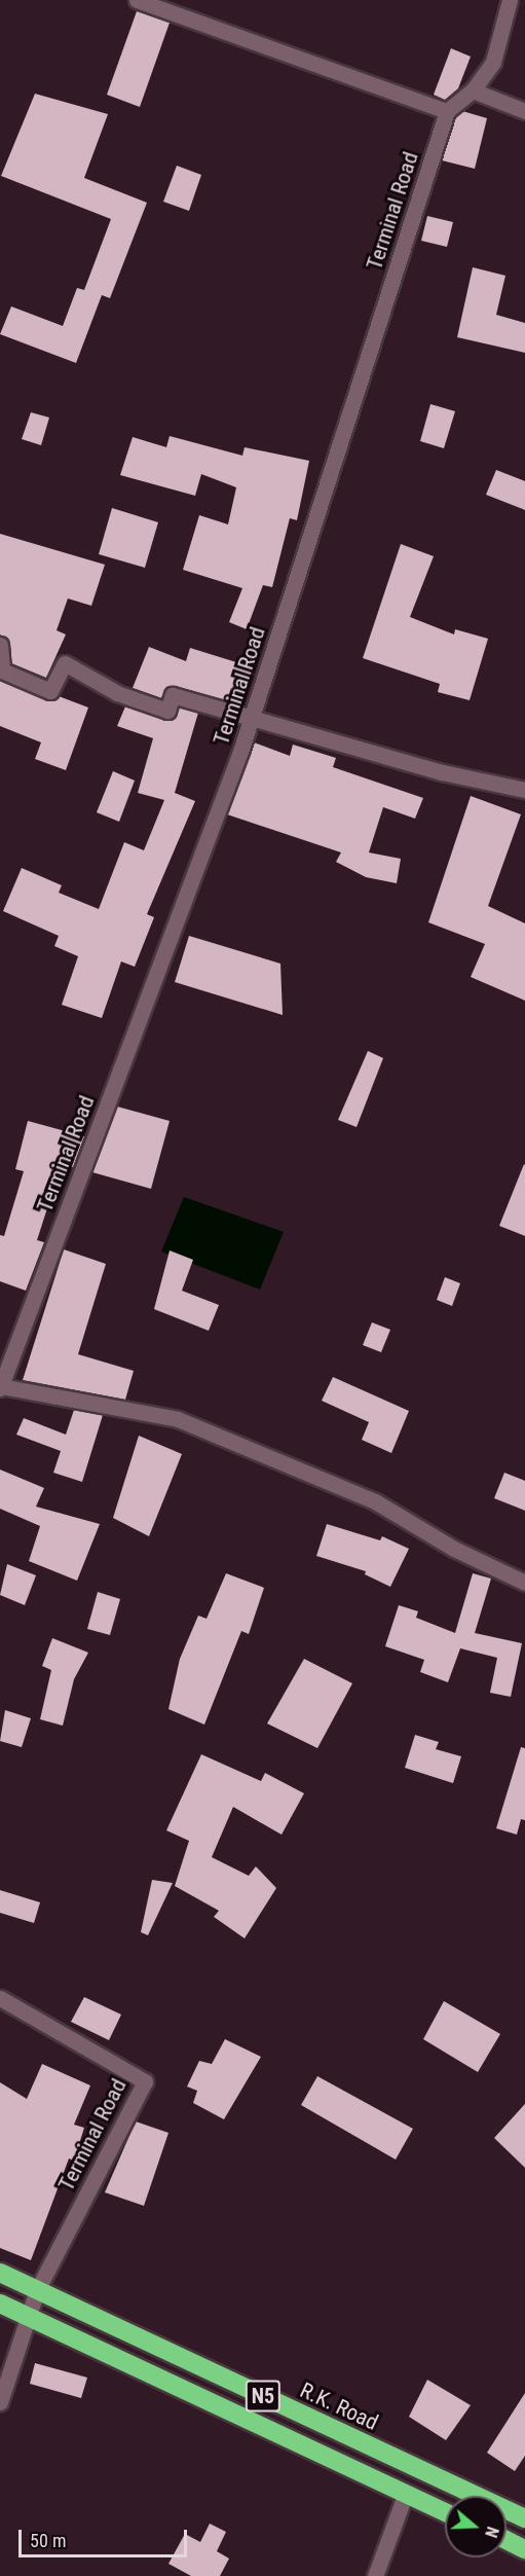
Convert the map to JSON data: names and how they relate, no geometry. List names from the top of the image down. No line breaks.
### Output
{"streets":{"highway":["N5","R.K. Road"],"street":["Terminal Road"]},"crossings":[["Terminal Road","R.K. Road"]],"scale_bar":"50 m","north":"right"}
